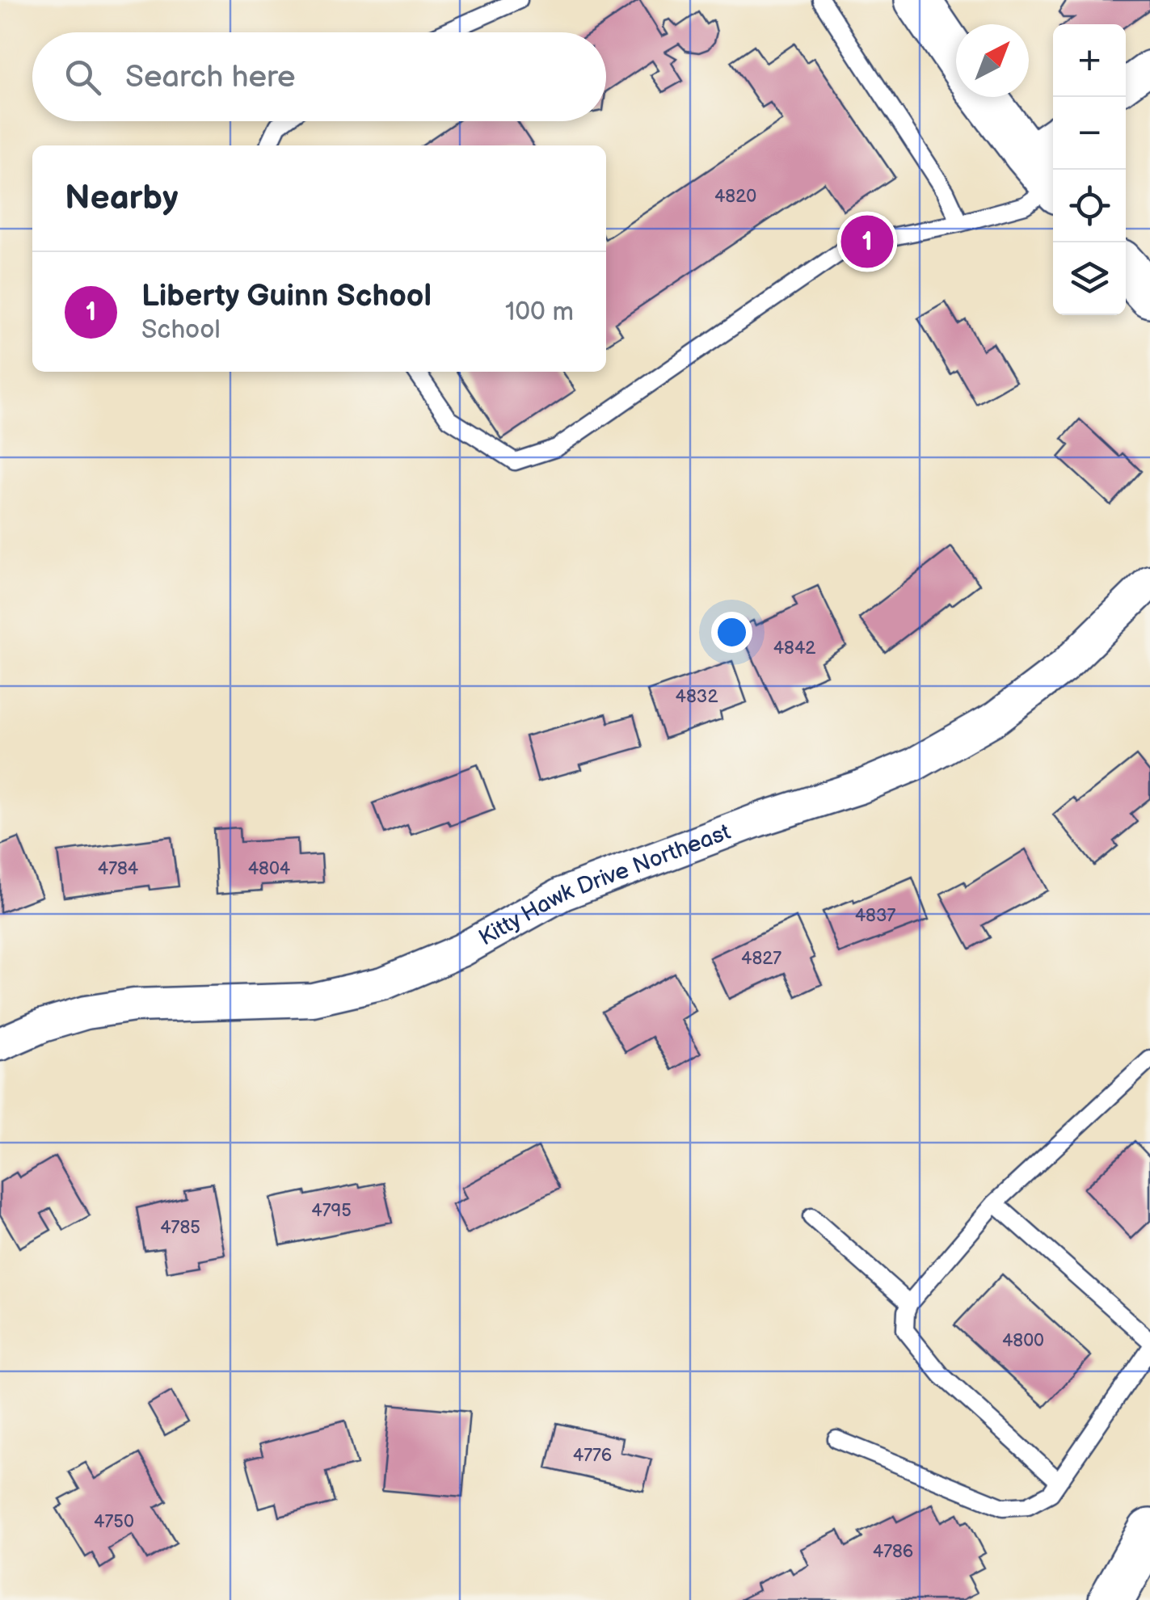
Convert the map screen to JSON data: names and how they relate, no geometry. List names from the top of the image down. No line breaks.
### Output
{"streets":{"street":["Kitty Hawk Drive Northeast"]},"house_numbers":["4820","4842","4832","4784","4804","4837","4827","4795","4785","4800","4776","4750","4786"],"north":"top right","page":{"map_buttons":["+","−"],"search":"Search here","heading":"Nearby","pins":"1","list":[{"mark":"1","name":"Liberty Guinn School","note":"School","value":"100 m"}]}}
